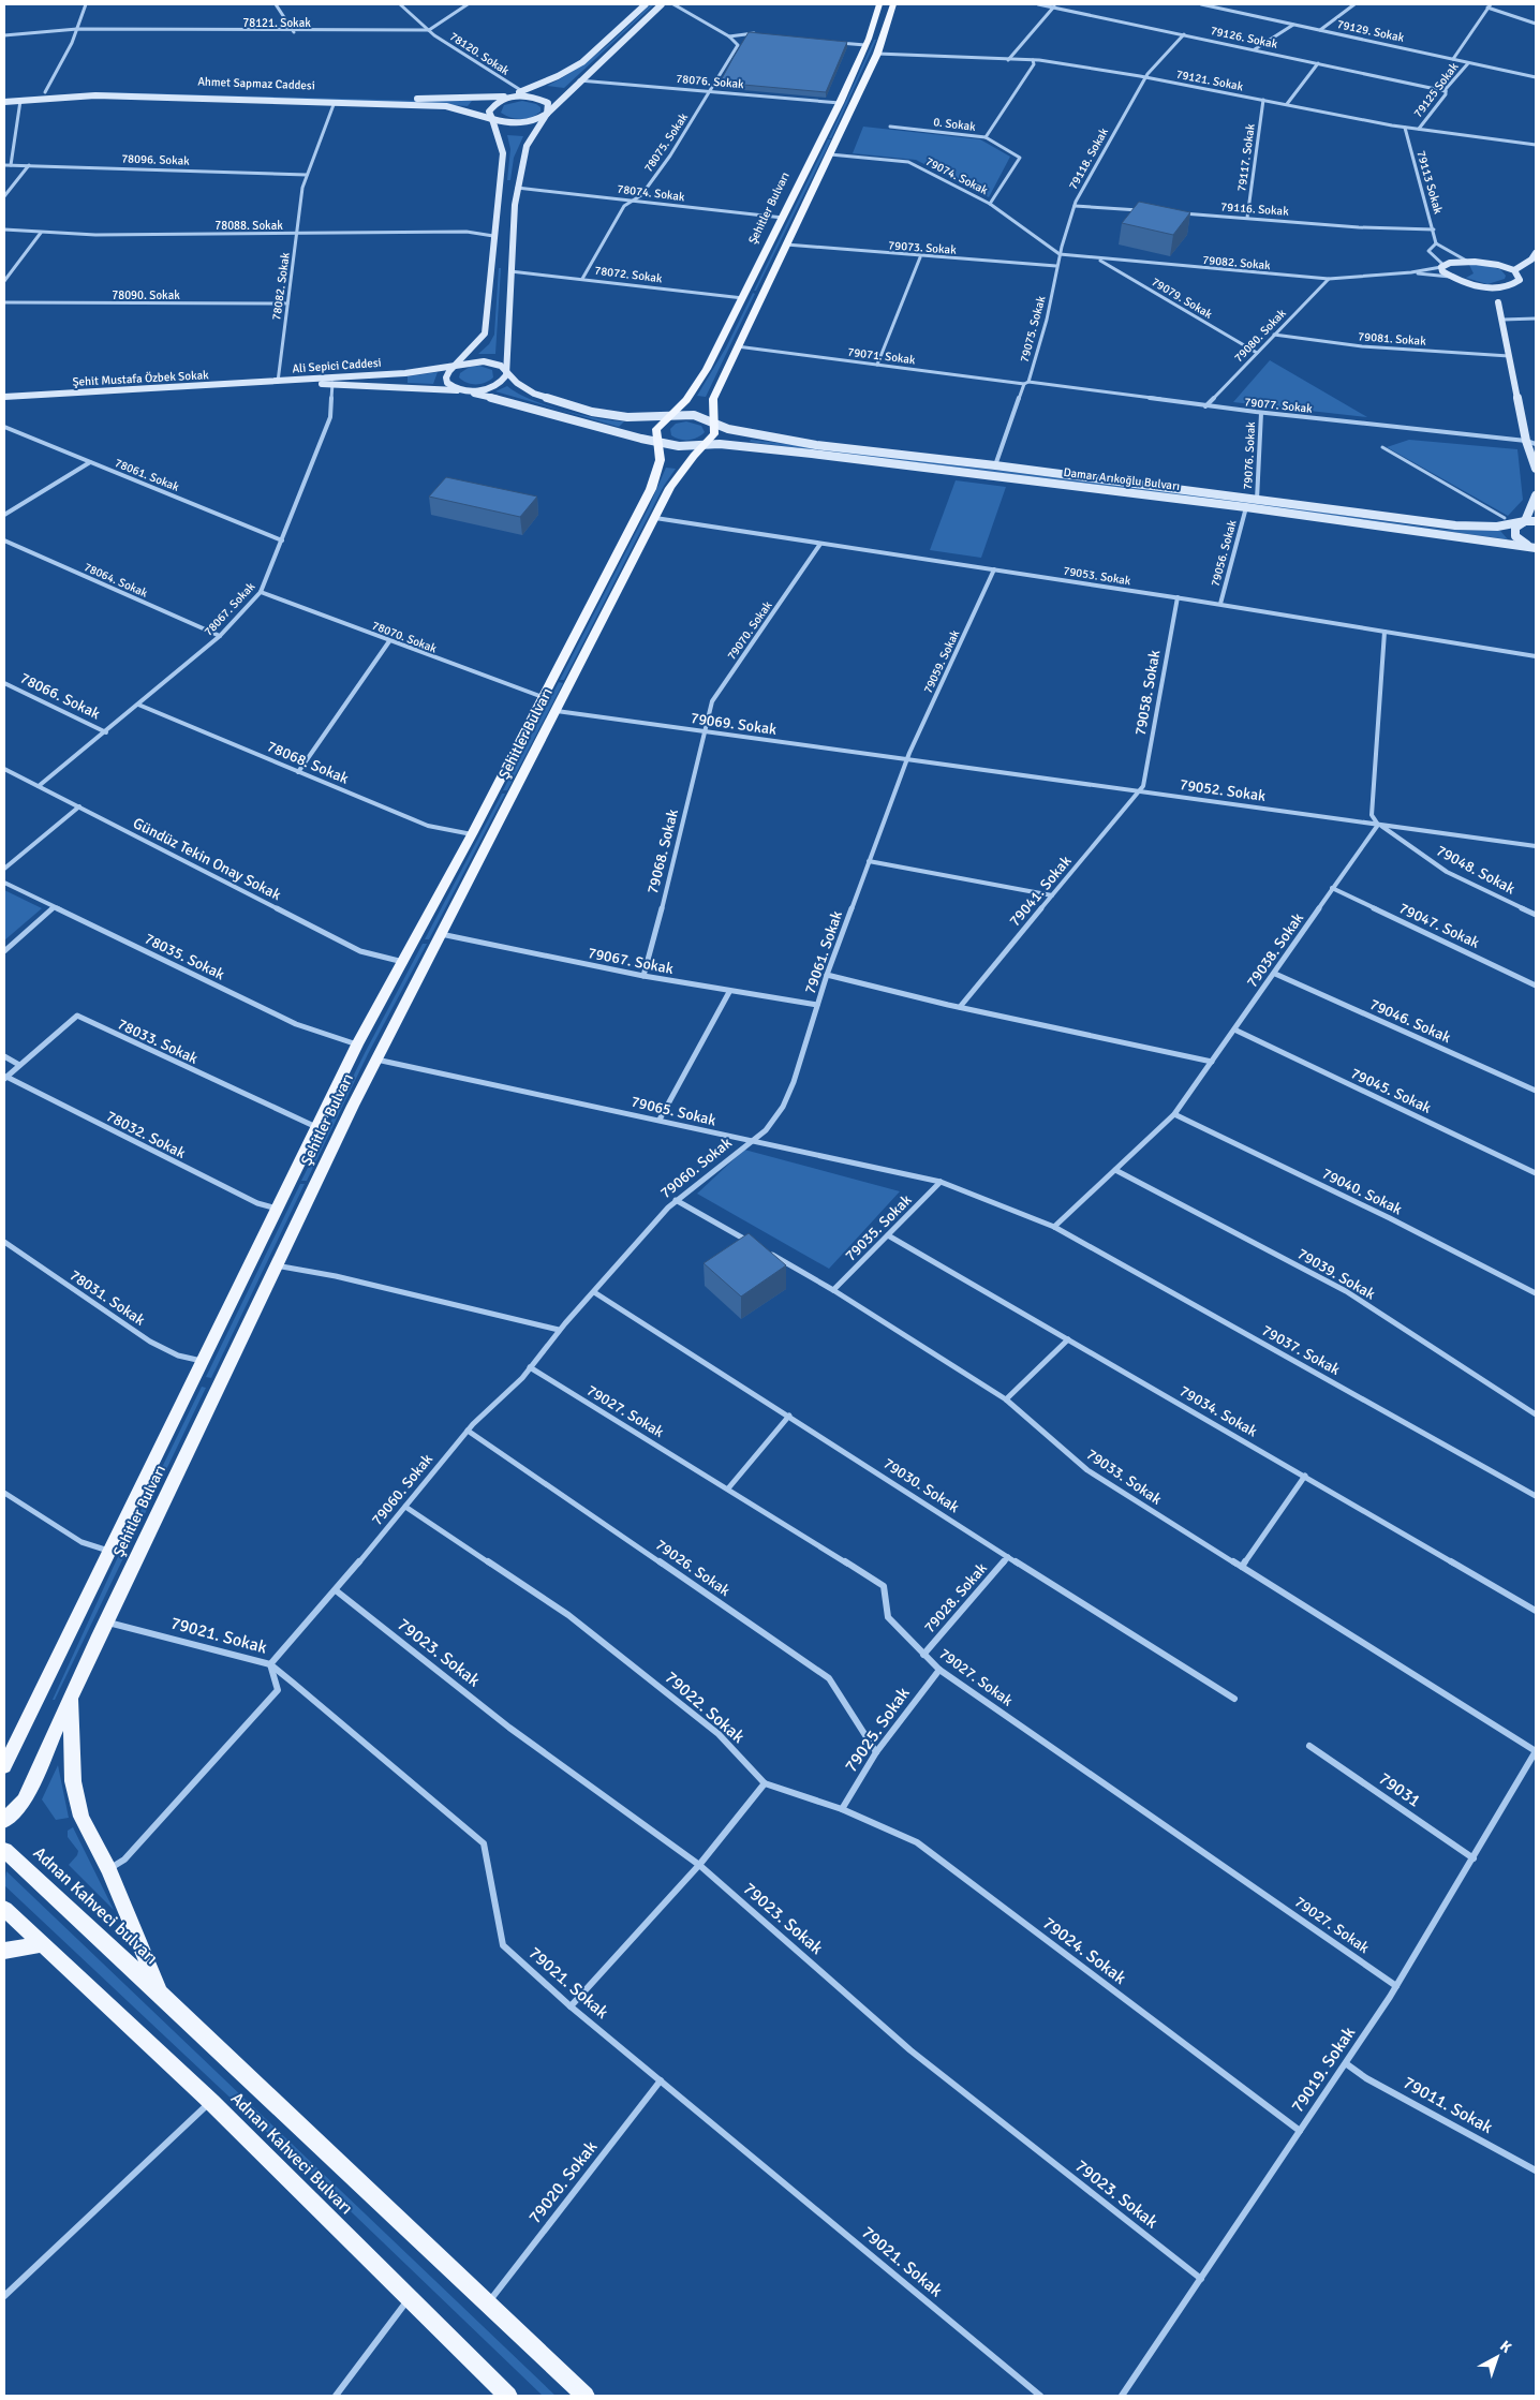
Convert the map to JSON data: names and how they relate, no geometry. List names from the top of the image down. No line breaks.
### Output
{"streets":{"main road":["Ahmet Sapmaz Caddesi","Şehitler Bulvarı","Ali Sepici Caddesi","Şehit Mustafa Özbek Sokak","Damar Arıkoğlu Bulvarı","Adnan Kahveci bulvarı","Adnan Kahveci Bulvarı"],"street":["78121. Sokak","79129. Sokak","79126. Sokak","78120. Sokak","79121. Sokak","78076. Sokak","79125 Sokak","0. Sokak","78075. Sokak","79117. Sokak","79118. Sokak","78096. Sokak","79074. Sokak","79113 Sokak","78074. Sokak","79116. Sokak","78088. Sokak","79073. Sokak","79082. Sokak","78072. Sokak","78082. Sokak","78090. Sokak","79079. Sokak","79075. Sokak","79080. Sokak","79081. Sokak","79071. Sokak","79077. Sokak","79076. Sokak","78061. Sokak","79056. Sokak","79053. Sokak","78064. Sokak","78067. Sokak","79070. Sokak","78070. Sokak","79059. Sokak","79058. Sokak","78066. Sokak","79069. Sokak","78068. Sokak","79052. Sokak","79068. Sokak","Gündüz Tekin Onay Sokak","79048. Sokak","79041. Sokak","79047. Sokak","79038. Sokak","79061. Sokak","78035. Sokak","79067. Sokak","79046. Sokak","78033. Sokak","79045. Sokak","79065. Sokak","78032. Sokak","79060. Sokak","79040. Sokak","79035. Sokak","79039. Sokak","78031. Sokak","79037. Sokak","79027. Sokak","79034. Sokak","79033. Sokak","79030. Sokak","79026. Sokak","79028. Sokak","79021. Sokak","79023. Sokak","79022. Sokak","79025. Sokak","79031","79024. Sokak","79019. Sokak","79011. Sokak","79020. Sokak"]},"crossings":[["78121. Sokak","78120. Sokak"],["79129. Sokak","79125 Sokak"],["79126. Sokak","79125 Sokak"],["79126. Sokak","79118. Sokak"],["79121. Sokak","79125 Sokak"],["79121. Sokak","79117. Sokak"],["79121. Sokak","79118. Sokak"],["79121. Sokak","79113 Sokak"],["78076. Sokak","78075. Sokak"],["78076. Sokak","Şehitler Bulvarı"],["Ahmet Sapmaz Caddesi","78082. Sokak"],["0. Sokak","79074. Sokak"],["78075. Sokak","78074. Sokak"],["78075. Sokak","78072. Sokak"],["79117. Sokak","79116. Sokak"],["79118. Sokak","79074. Sokak"],["79118. Sokak","79082. Sokak"],["79118. Sokak","79075. Sokak"],["78096. Sokak","78082. Sokak"],["79074. Sokak","79082. Sokak"],["79074. Sokak","79075. Sokak"],["79113 Sokak","79116. Sokak"],["78074. Sokak","Şehitler Bulvarı"],["Şehitler Bulvarı","78072. Sokak"],["Şehitler Bulvarı","Ali Sepici Caddesi"],["Şehitler Bulvarı","Damar Arıkoğlu Bulvarı"],["Şehitler Bulvarı","79053. Sokak"],["Şehitler Bulvarı","78070. Sokak"],["Şehitler Bulvarı","79069. Sokak"],["Şehitler Bulvarı","78068. Sokak"],["Şehitler Bulvarı","Gündüz Tekin Onay Sokak"],["Şehitler Bulvarı","78035. Sokak"],["Şehitler Bulvarı","79067. Sokak"],["Şehitler Bulvarı","78033. Sokak"],["Şehitler Bulvarı","79065. Sokak"],["Şehitler Bulvarı","78032. Sokak"],["Şehitler Bulvarı","78031. Sokak"],["Şehitler Bulvarı","79021. Sokak"],["78088. Sokak","78082. Sokak"],["79073. Sokak","79075. Sokak"],["79082. Sokak","79079. Sokak"],["79082. Sokak","79075. Sokak"],["79082. Sokak","79080. Sokak"],["78082. Sokak","78090. Sokak"],["78082. Sokak","Ali Sepici Caddesi"],["78082. Sokak","Şehit Mustafa Özbek Sokak"],["79079. Sokak","79080. Sokak"],["79075. Sokak","79071. Sokak"],["79075. Sokak","79077. Sokak"],["79075. Sokak","Damar Arıkoğlu Bulvarı"],["79080. Sokak","79081. Sokak"],["79080. Sokak","79077. Sokak"],["79071. Sokak","79077. Sokak"],["Ali Sepici Caddesi","Şehit Mustafa Özbek Sokak"],["Ali Sepici Caddesi","Damar Arıkoğlu Bulvarı"],["Ali Sepici Caddesi","78067. Sokak"],["79077. Sokak","79076. Sokak"],["79076. Sokak","Damar Arıkoğlu Bulvarı"],["78061. Sokak","78067. Sokak"],["Damar Arıkoğlu Bulvarı","79056. Sokak"],["79056. Sokak","79053. Sokak"],["79053. Sokak","79070. Sokak"],["79053. Sokak","79059. Sokak"],["79053. Sokak","79058. Sokak"],["78064. Sokak","78067. Sokak"],["78067. Sokak","78070. Sokak"],["78067. Sokak","78066. Sokak"],["78067. Sokak","78068. Sokak"],["78067. Sokak","Gündüz Tekin Onay Sokak"],["79070. Sokak","79069. Sokak"],["79070. Sokak","79068. Sokak"],["79059. Sokak","79069. Sokak"],["79059. Sokak","79052. Sokak"],["79059. Sokak","79061. Sokak"],["79058. Sokak","79052. Sokak"],["79058. Sokak","79041. Sokak"],["79069. Sokak","79052. Sokak"],["79069. Sokak","79068. Sokak"],["79069. Sokak","79061. Sokak"],["79052. Sokak","79048. Sokak"],["79052. Sokak","79041. Sokak"],["79052. Sokak","79038. Sokak"],["79052. Sokak","79061. Sokak"],["79068. Sokak","79067. Sokak"],["79048. Sokak","79038. Sokak"],["79047. Sokak","79038. Sokak"],["79038. Sokak","79046. Sokak"],["79038. Sokak","79045. Sokak"],["79038. Sokak","79065. Sokak"],["79038. Sokak","79040. Sokak"],["79038. Sokak","79039. Sokak"],["79038. Sokak","79037. Sokak"],["79061. Sokak","79067. Sokak"],["79061. Sokak","79065. Sokak"],["79061. Sokak","79060. Sokak"],["78033. Sokak","78032. Sokak"],["79065. Sokak","79060. Sokak"],["79065. Sokak","79035. Sokak"],["79065. Sokak","79037. Sokak"],["79060. Sokak","79027. Sokak"],["79060. Sokak","79030. Sokak"],["79060. Sokak","79026. Sokak"],["79060. Sokak","79021. Sokak"],["79060. Sokak","79023. Sokak"],["79060. Sokak","79022. Sokak"],["79035. Sokak","79034. Sokak"],["79035. Sokak","79033. Sokak"],["79027. Sokak","79028. Sokak"],["79027. Sokak","79025. Sokak"],["79027. Sokak","79019. Sokak"],["79033. Sokak","79019. Sokak"],["79030. Sokak","79028. Sokak"],["79026. Sokak","79025. Sokak"],["79021. Sokak","79020. Sokak"],["79023. Sokak","79019. Sokak"],["79022. Sokak","79024. Sokak"],["79025. Sokak","79024. Sokak"],["79031","79019. Sokak"],["Adnan Kahveci bulvarı","Adnan Kahveci Bulvarı"],["79024. Sokak","79019. Sokak"],["79019. Sokak","79011. Sokak"],["Adnan Kahveci Bulvarı","79020. Sokak"]],"north":"top right"}
